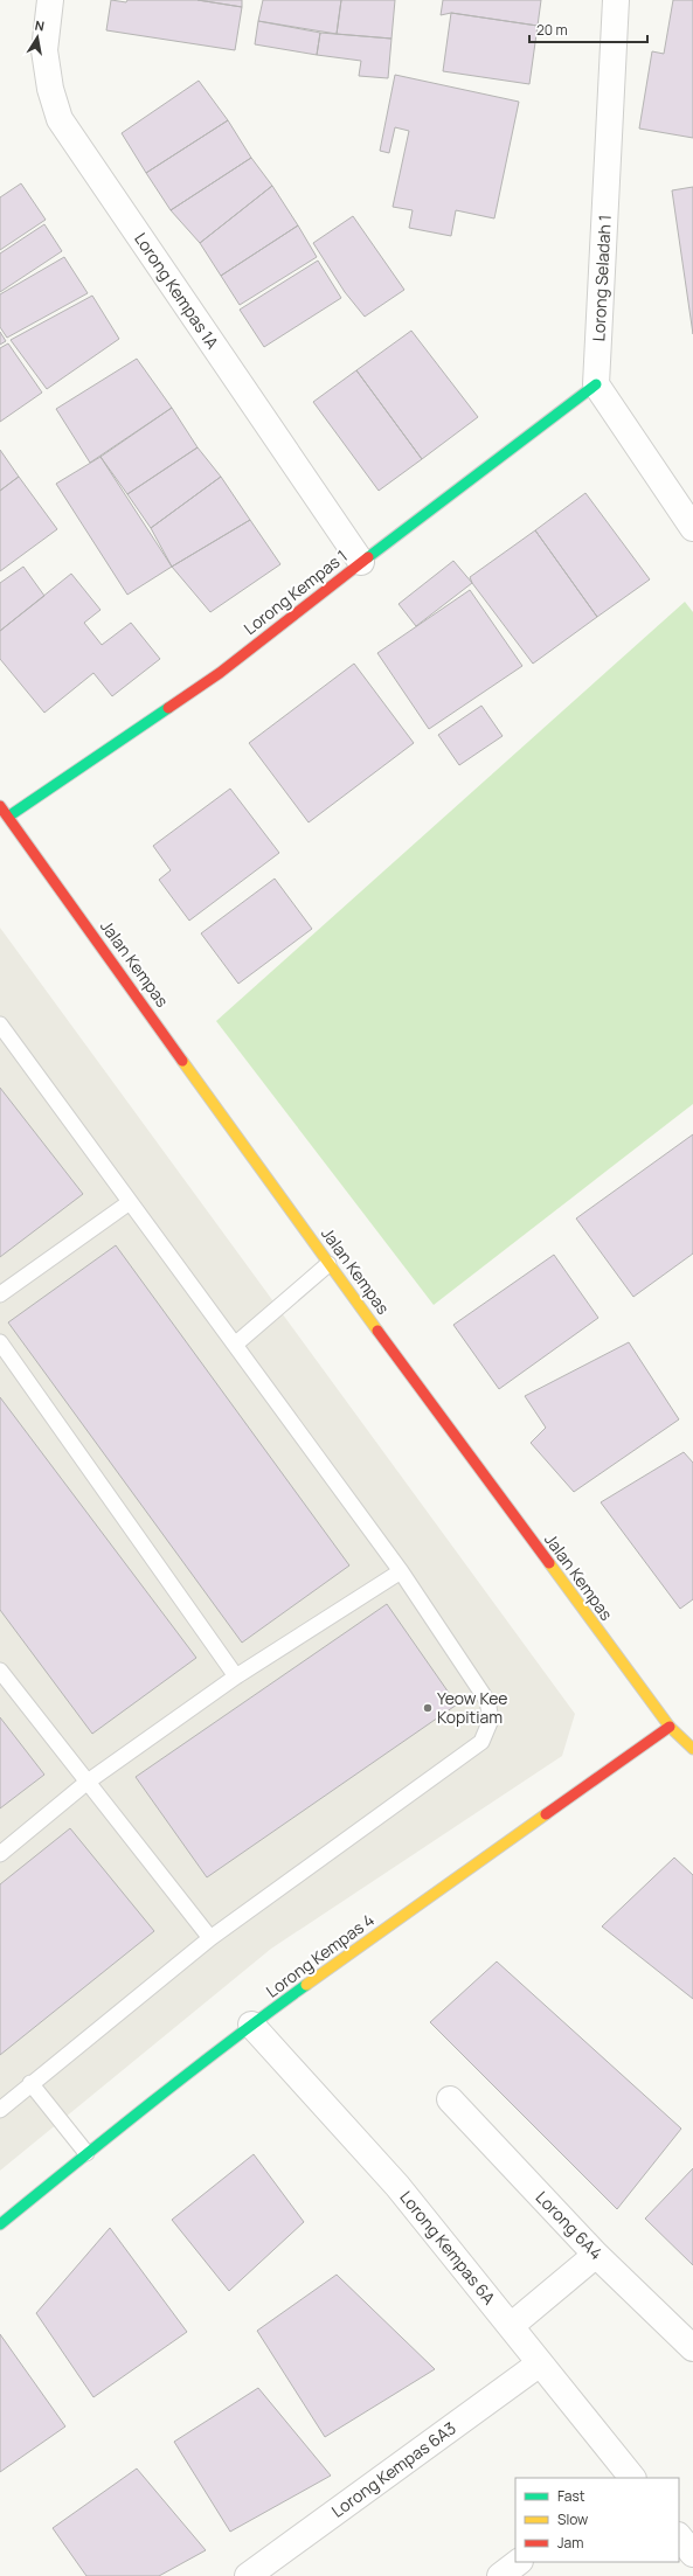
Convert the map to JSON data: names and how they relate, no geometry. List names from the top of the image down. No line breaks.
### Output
{"streets":{"street":["Lorong Seladah 1","Lorong Kempas 1A","Lorong Kempas 1","Jalan Kempas","Lorong Kempas 4","Lorong 6A4","Lorong Kempas 6A","Lorong Kempas 6A3"]},"crossings":[["Lorong Seladah 1","Lorong Kempas 1"],["Lorong Kempas 1A","Lorong Kempas 1"],["Lorong Kempas 1","Jalan Kempas"],["Jalan Kempas","Lorong Kempas 4"],["Lorong Kempas 4","Lorong Kempas 6A"],["Lorong Kempas 6A","Lorong Kempas 6A3"]],"places":["Yeow Kee Kopitiam"],"legend":["Fast","Slow","Jam"],"scale_bar":"20 m","north":"top"}
